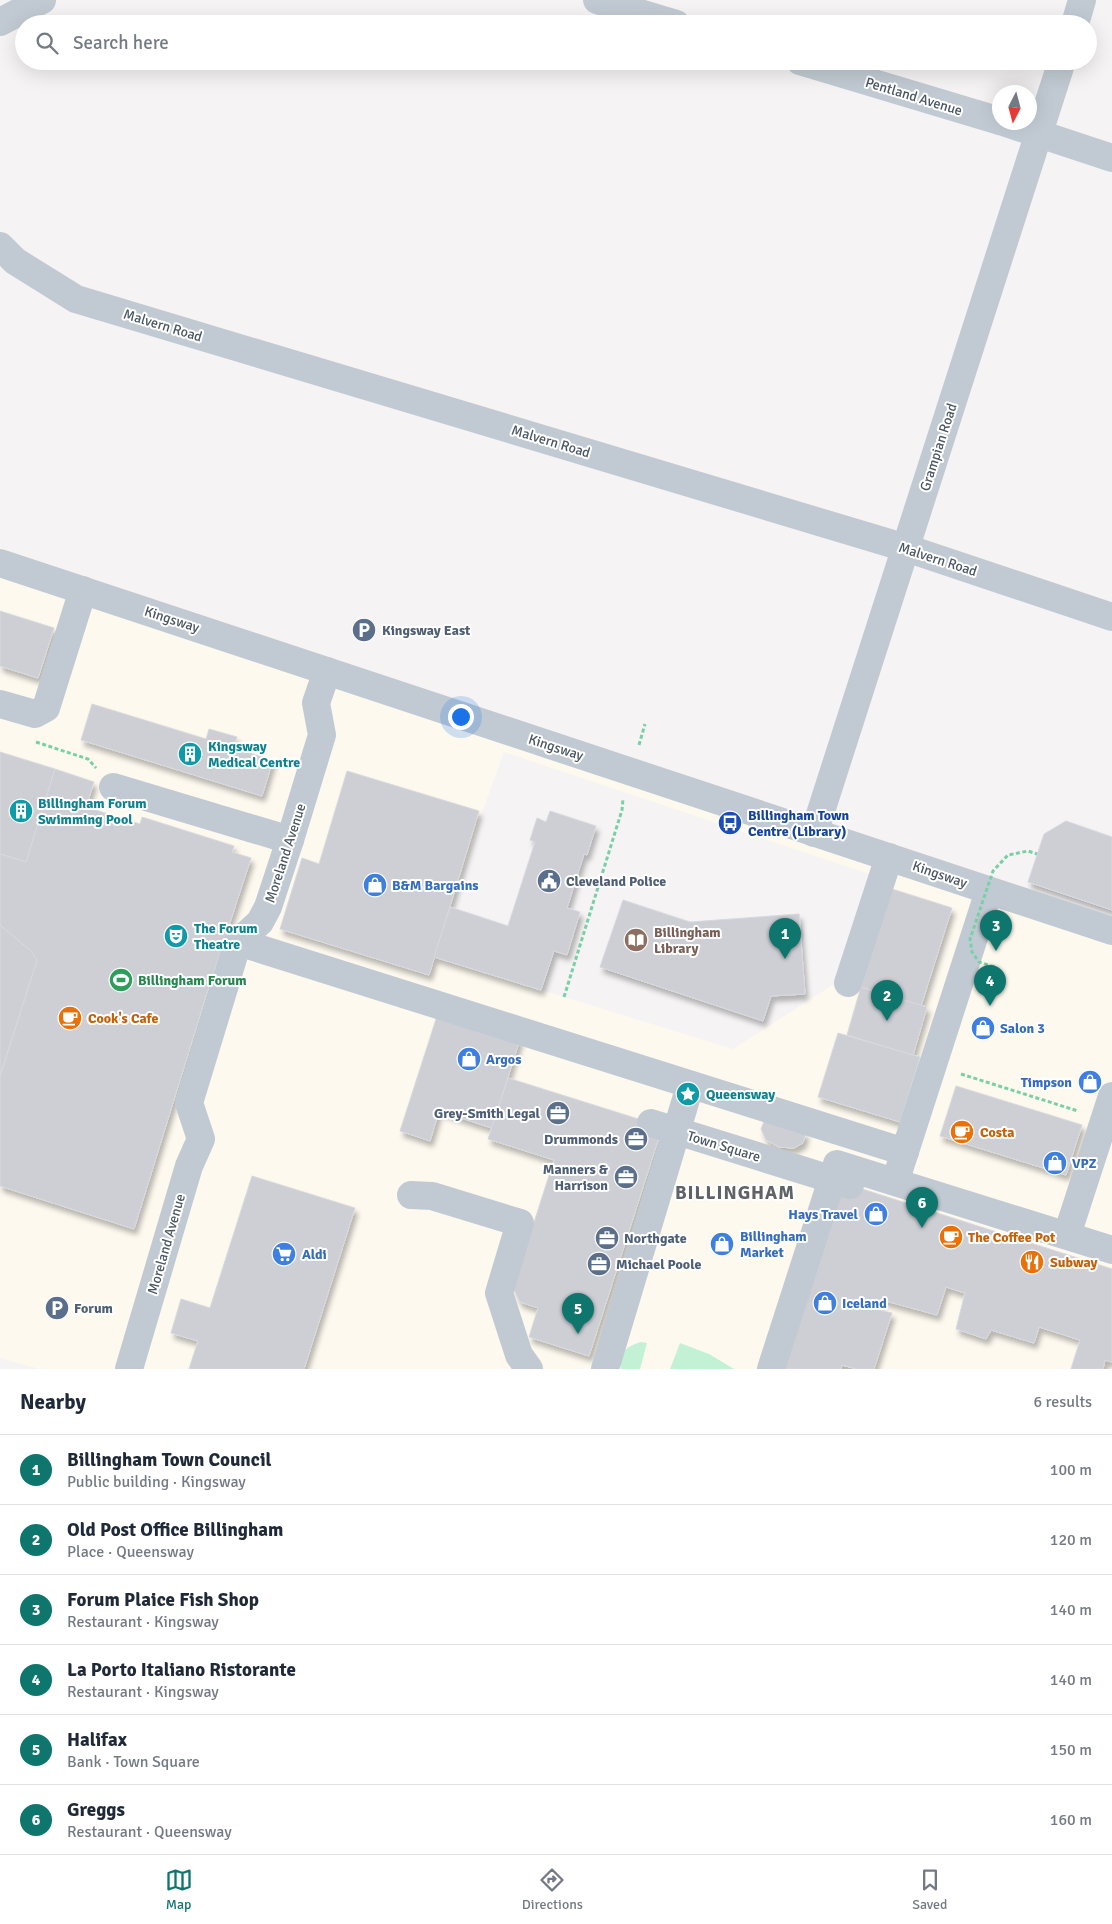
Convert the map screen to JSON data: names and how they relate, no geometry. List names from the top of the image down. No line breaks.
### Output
{"streets":{"street":["Pentland Avenue","Malvern Road","Grampian Road","Kingsway","Moreland Avenue","Town Square"]},"crossings":[["Malvern Road","Grampian Road"],["Grampian Road","Kingsway"],["Kingsway","Moreland Avenue"]],"districts":["BILLINGHAM"],"places":{"parking":["Kingsway East","Forum"],"building":["Kingsway Medical Centre","Billingham Forum Swimming Pool"],"bus stop":["Billingham Town Centre (Library)"],"public building":["Cleveland Police"],"shop":["B&M Bargains","Salon 3","Argos","Timpson","VPZ","Hays Travel","Billingham Market","Iceland"],"theatre":["The Forum Theatre"],"library":["Billingham Library"],"sports":["Billingham Forum"],"cafe":["Cook's Cafe","Costa","The Coffee Pot"],"place":["Queensway"],"office":["Grey-Smith Legal","Drummonds","Manners & Harrison","Northgate","Michael Poole"],"supermarket":["Aldi"],"restaurant":["Subway"]},"north":"bottom","page":{"search":"Search here","pins":["3","1","4","2","6","5"],"heading":["Nearby","6 results"],"list":[{"mark":"1","name":"Billingham Town Council","note":"Public building · Kingsway","value":"100 m"},{"mark":"2","name":"Old Post Office Billingham","note":"Place · Queensway","value":"120 m"},{"mark":"3","name":"Forum Plaice Fish Shop","note":"Restaurant · Kingsway","value":"140 m"},{"mark":"4","name":"La Porto Italiano Ristorante","note":"Restaurant · Kingsway","value":"140 m"},{"mark":"5","name":"Halifax","note":"Bank · Town Square","value":"150 m"},{"mark":"6","name":"Greggs","note":"Restaurant · Queensway","value":"160 m"}],"nav":["Map","Directions","Saved"]}}
